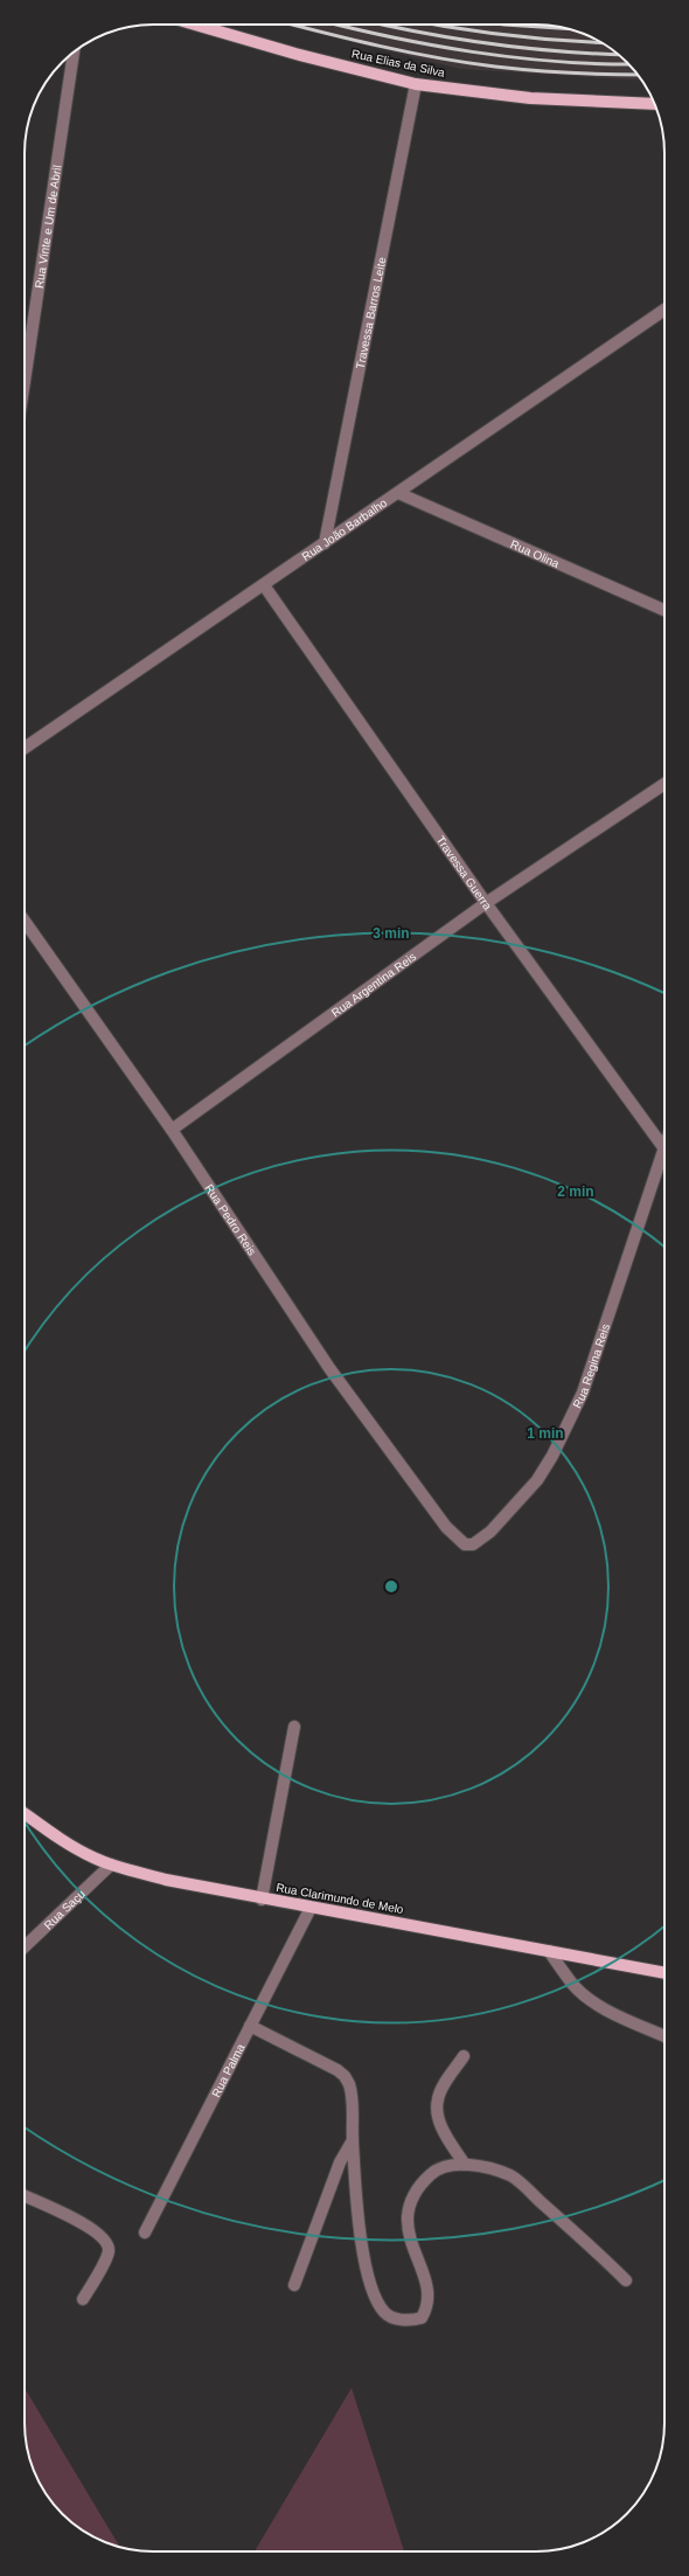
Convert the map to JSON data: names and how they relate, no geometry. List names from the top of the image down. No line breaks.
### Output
{"streets":{"main road":["Rua Elias da Silva","Rua Clarimundo de Melo"],"street":["Rua Vinte e Um de Abril","Travessa Barros Leite","Rua João Barbalho","Rua Olina","Travessa Guerra","Rua Argentina Reis","Rua Pedro Reis","Rua Regina Reis","Rua Saçu","Rua Palma"]},"crossings":[["Rua Elias da Silva","Travessa Barros Leite"],["Travessa Barros Leite","Rua João Barbalho"],["Rua João Barbalho","Rua Olina"],["Rua João Barbalho","Travessa Guerra"],["Travessa Guerra","Rua Argentina Reis"],["Rua Argentina Reis","Rua Pedro Reis"],["Rua Pedro Reis","Rua Regina Reis"],["Rua Clarimundo de Melo","Rua Saçu"],["Rua Clarimundo de Melo","Rua Palma"]],"rings":["3 min","2 min","1 min"]}
